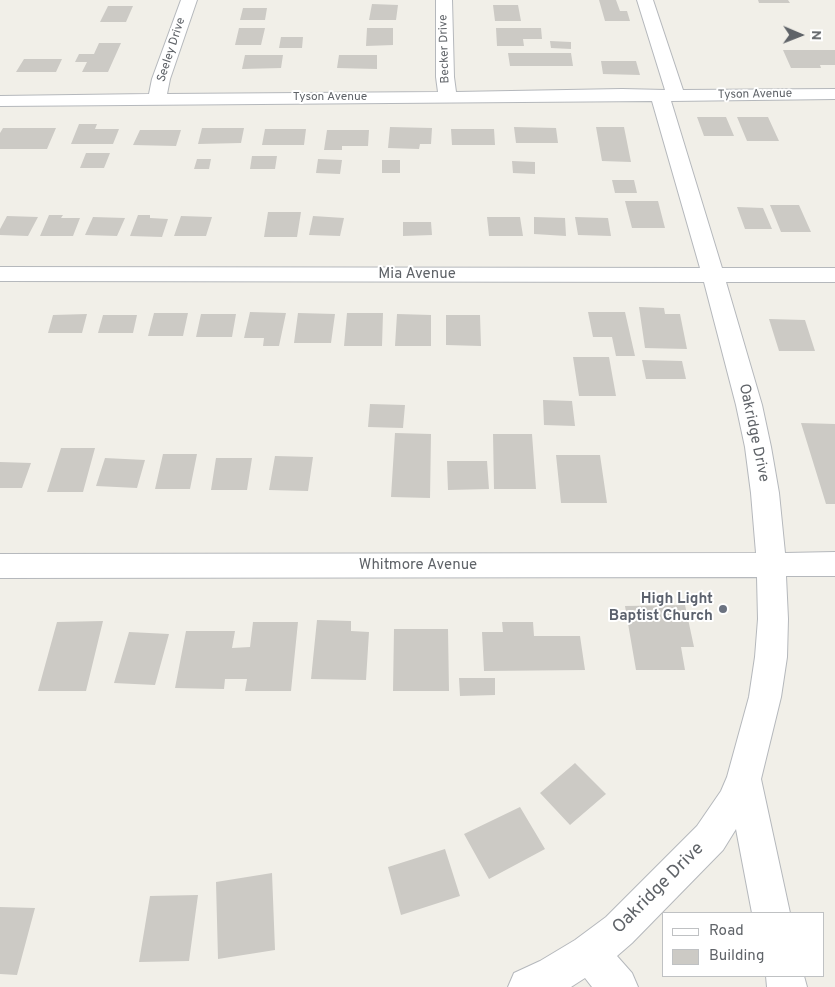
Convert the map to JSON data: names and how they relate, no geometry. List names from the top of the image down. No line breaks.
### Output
{"streets":{"street":["Becker Drive","Seeley Drive","Tyson Avenue","Mia Avenue","Oakridge Drive","Whitmore Avenue"]},"crossings":[["Becker Drive","Tyson Avenue"],["Seeley Drive","Tyson Avenue"],["Tyson Avenue","Oakridge Drive"],["Mia Avenue","Oakridge Drive"],["Oakridge Drive","Whitmore Avenue"]],"places":["High Light Baptist Church"],"legend":["Road","Building"],"north":"right"}
